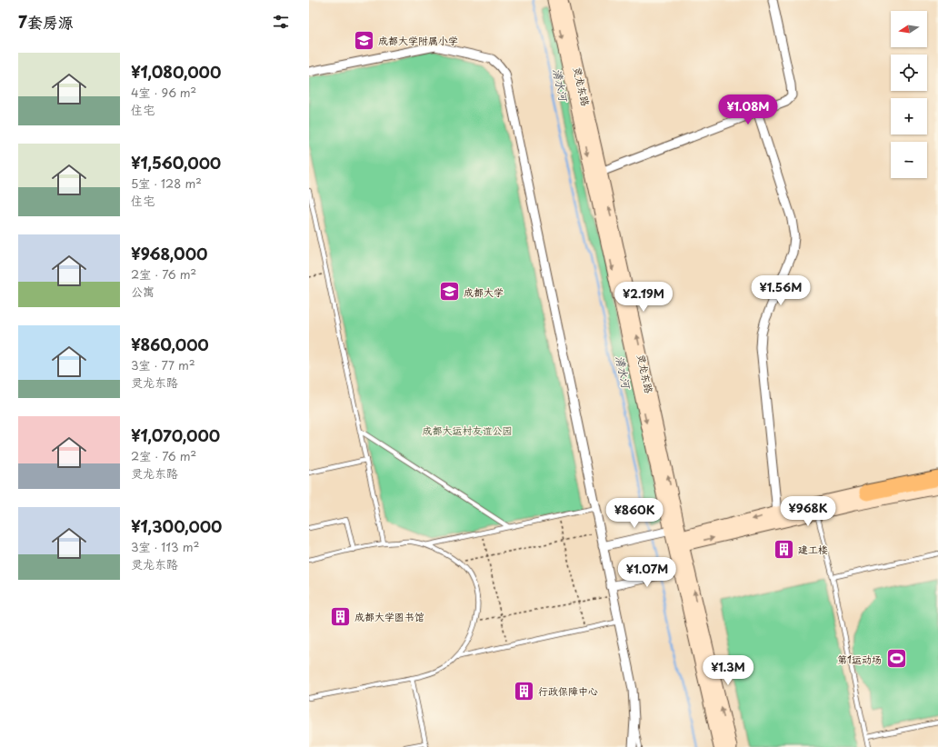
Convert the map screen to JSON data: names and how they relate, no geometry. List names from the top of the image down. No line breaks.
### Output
{"streets":{"main road":["灵龙东路"]},"water":["清水河"],"parks":["成都大运村友谊公园"],"places":{"school or university":["成都大学附属小学","成都大学"],"building":["建工楼","成都大学图书馆","行政保障中心"],"sports":["第1运动场"]},"north":"left","page":{"heading":"7套房源","map_buttons":["+","−"],"list":[{"name":"¥1,080,000","note":"4室 · 96 m² · 住宅"},{"name":"¥1,560,000","note":"5室 · 128 m² · 住宅"},{"name":"¥968,000","note":"2室 · 76 m² · 公寓"},{"name":"¥860,000","note":"3室 · 77 m² · 灵龙东路"},{"name":"¥1,070,000","note":"2室 · 76 m² · 灵龙东路"},{"name":"¥1,300,000","note":"3室 · 113 m² · 灵龙东路"}],"price":["¥1.08M","¥1.56M","¥2.19M","¥968K","¥860K","¥1.07M","¥1.3M"]}}
